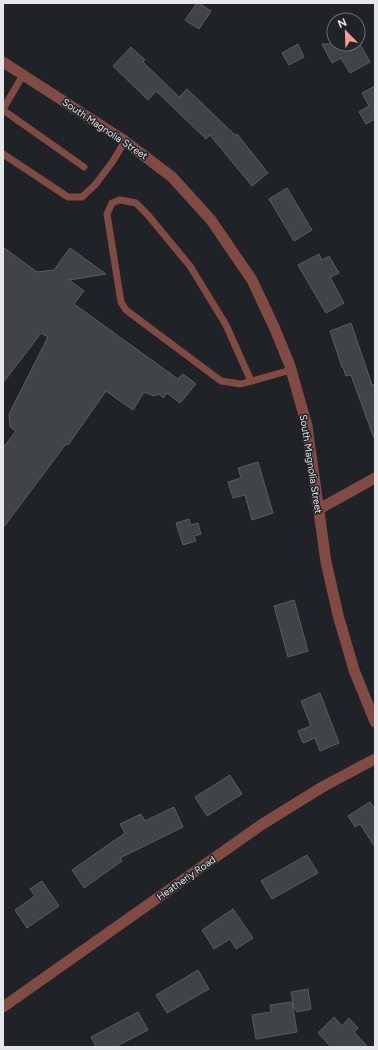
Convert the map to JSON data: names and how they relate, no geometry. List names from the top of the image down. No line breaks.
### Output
{"streets":{"street":["South Magnolia Street","Heatherly Road"]},"north":"top left"}
